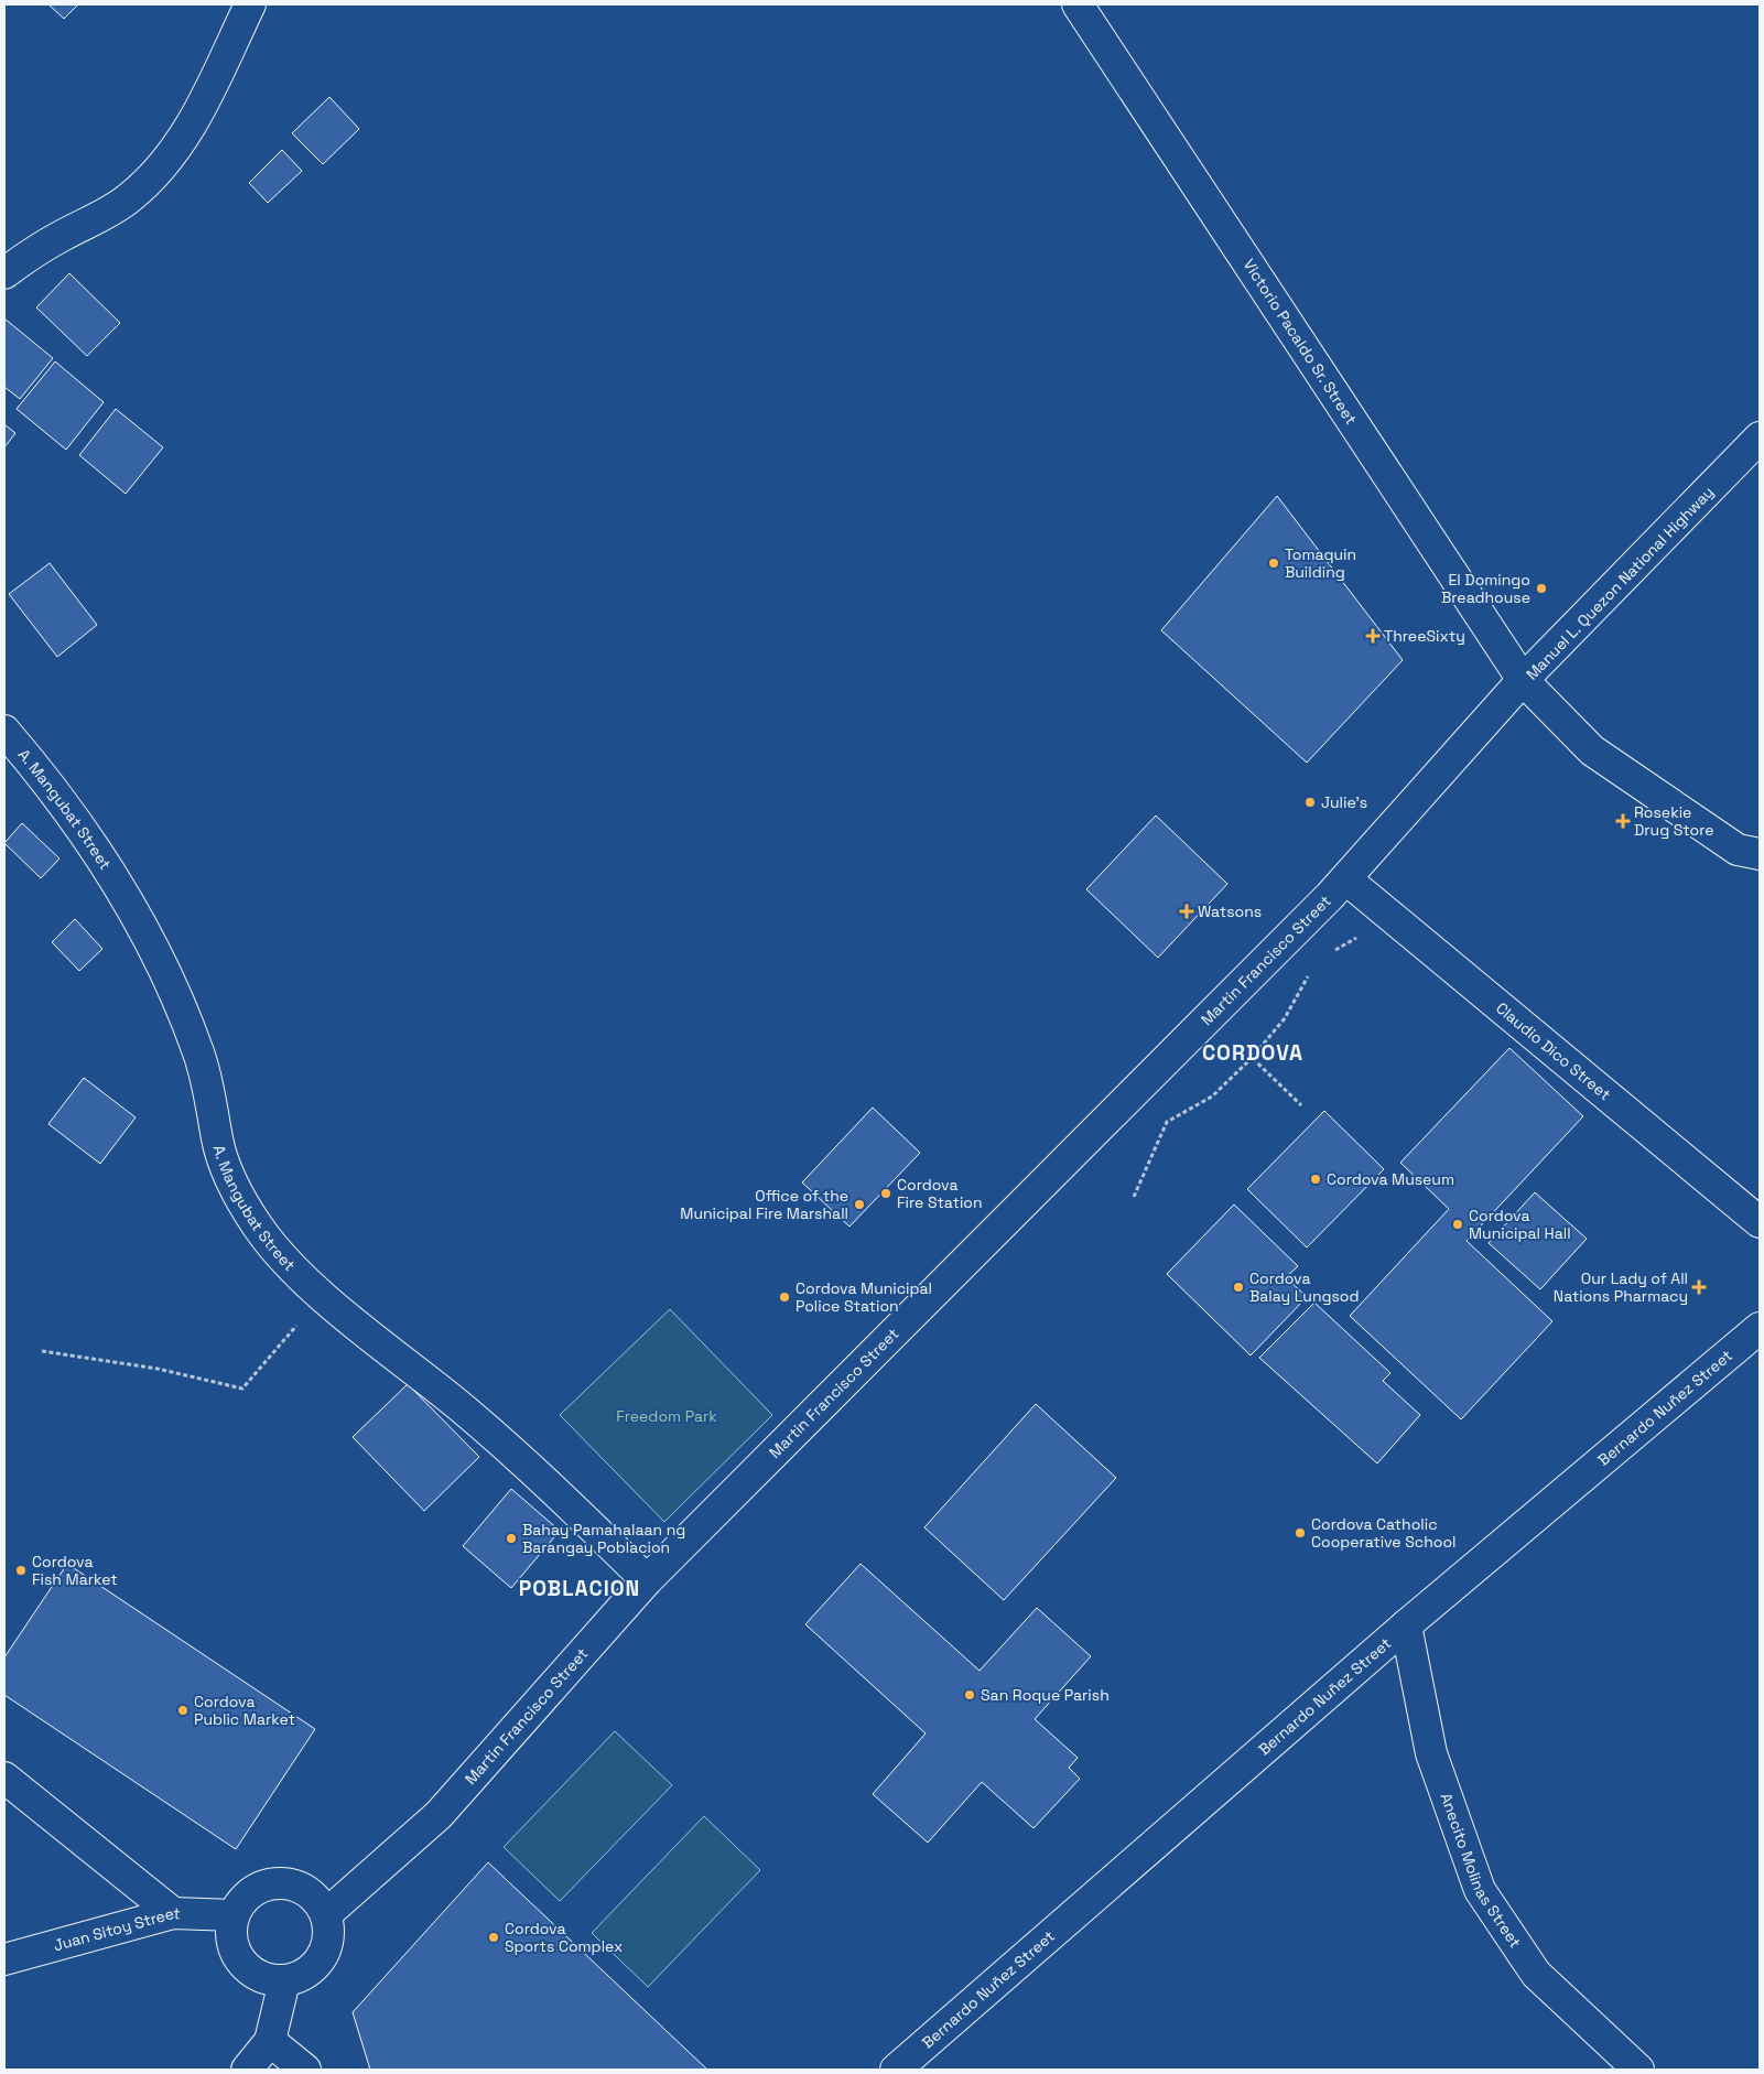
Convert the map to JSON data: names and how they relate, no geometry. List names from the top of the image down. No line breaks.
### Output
{"streets":{"street":["Victorio Pacaldo Sr. Street","Manuel L. Quezon National Highway","A. Mangubat Street","Martin Francisco Street","Claudio Dico Street","Bernardo Nuñez Street","Anecito Molinas Street","Juan Sitoy Street"]},"crossings":[["Victorio Pacaldo Sr. Street","Manuel L. Quezon National Highway"],["Victorio Pacaldo Sr. Street","Martin Francisco Street"],["Manuel L. Quezon National Highway","Martin Francisco Street"],["A. Mangubat Street","Martin Francisco Street"],["Martin Francisco Street","Claudio Dico Street"],["Martin Francisco Street","Juan Sitoy Street"],["Bernardo Nuñez Street","Anecito Molinas Street"]],"districts":["CORDOVA","POBLACION"],"parks":["Freedom Park"],"places":{"other":["Tomaquin Building","El Domingo Breadhouse","Julie's","Cordova Museum","Cordova Fire Station","Office of the Municipal Fire Marshall","Cordova Municipal Hall","Cordova Balay Lungsod","Cordova Municipal Police Station","Cordova Catholic Cooperative School","Bahay Pamahalaan ng Barangay Poblacion","Cordova Fish Market","San Roque Parish","Cordova Public Market","Cordova Sports Complex"],"health":["ThreeSixty","Rosekie Drug Store","Watsons","Our Lady of All Nations Pharmacy"]}}
